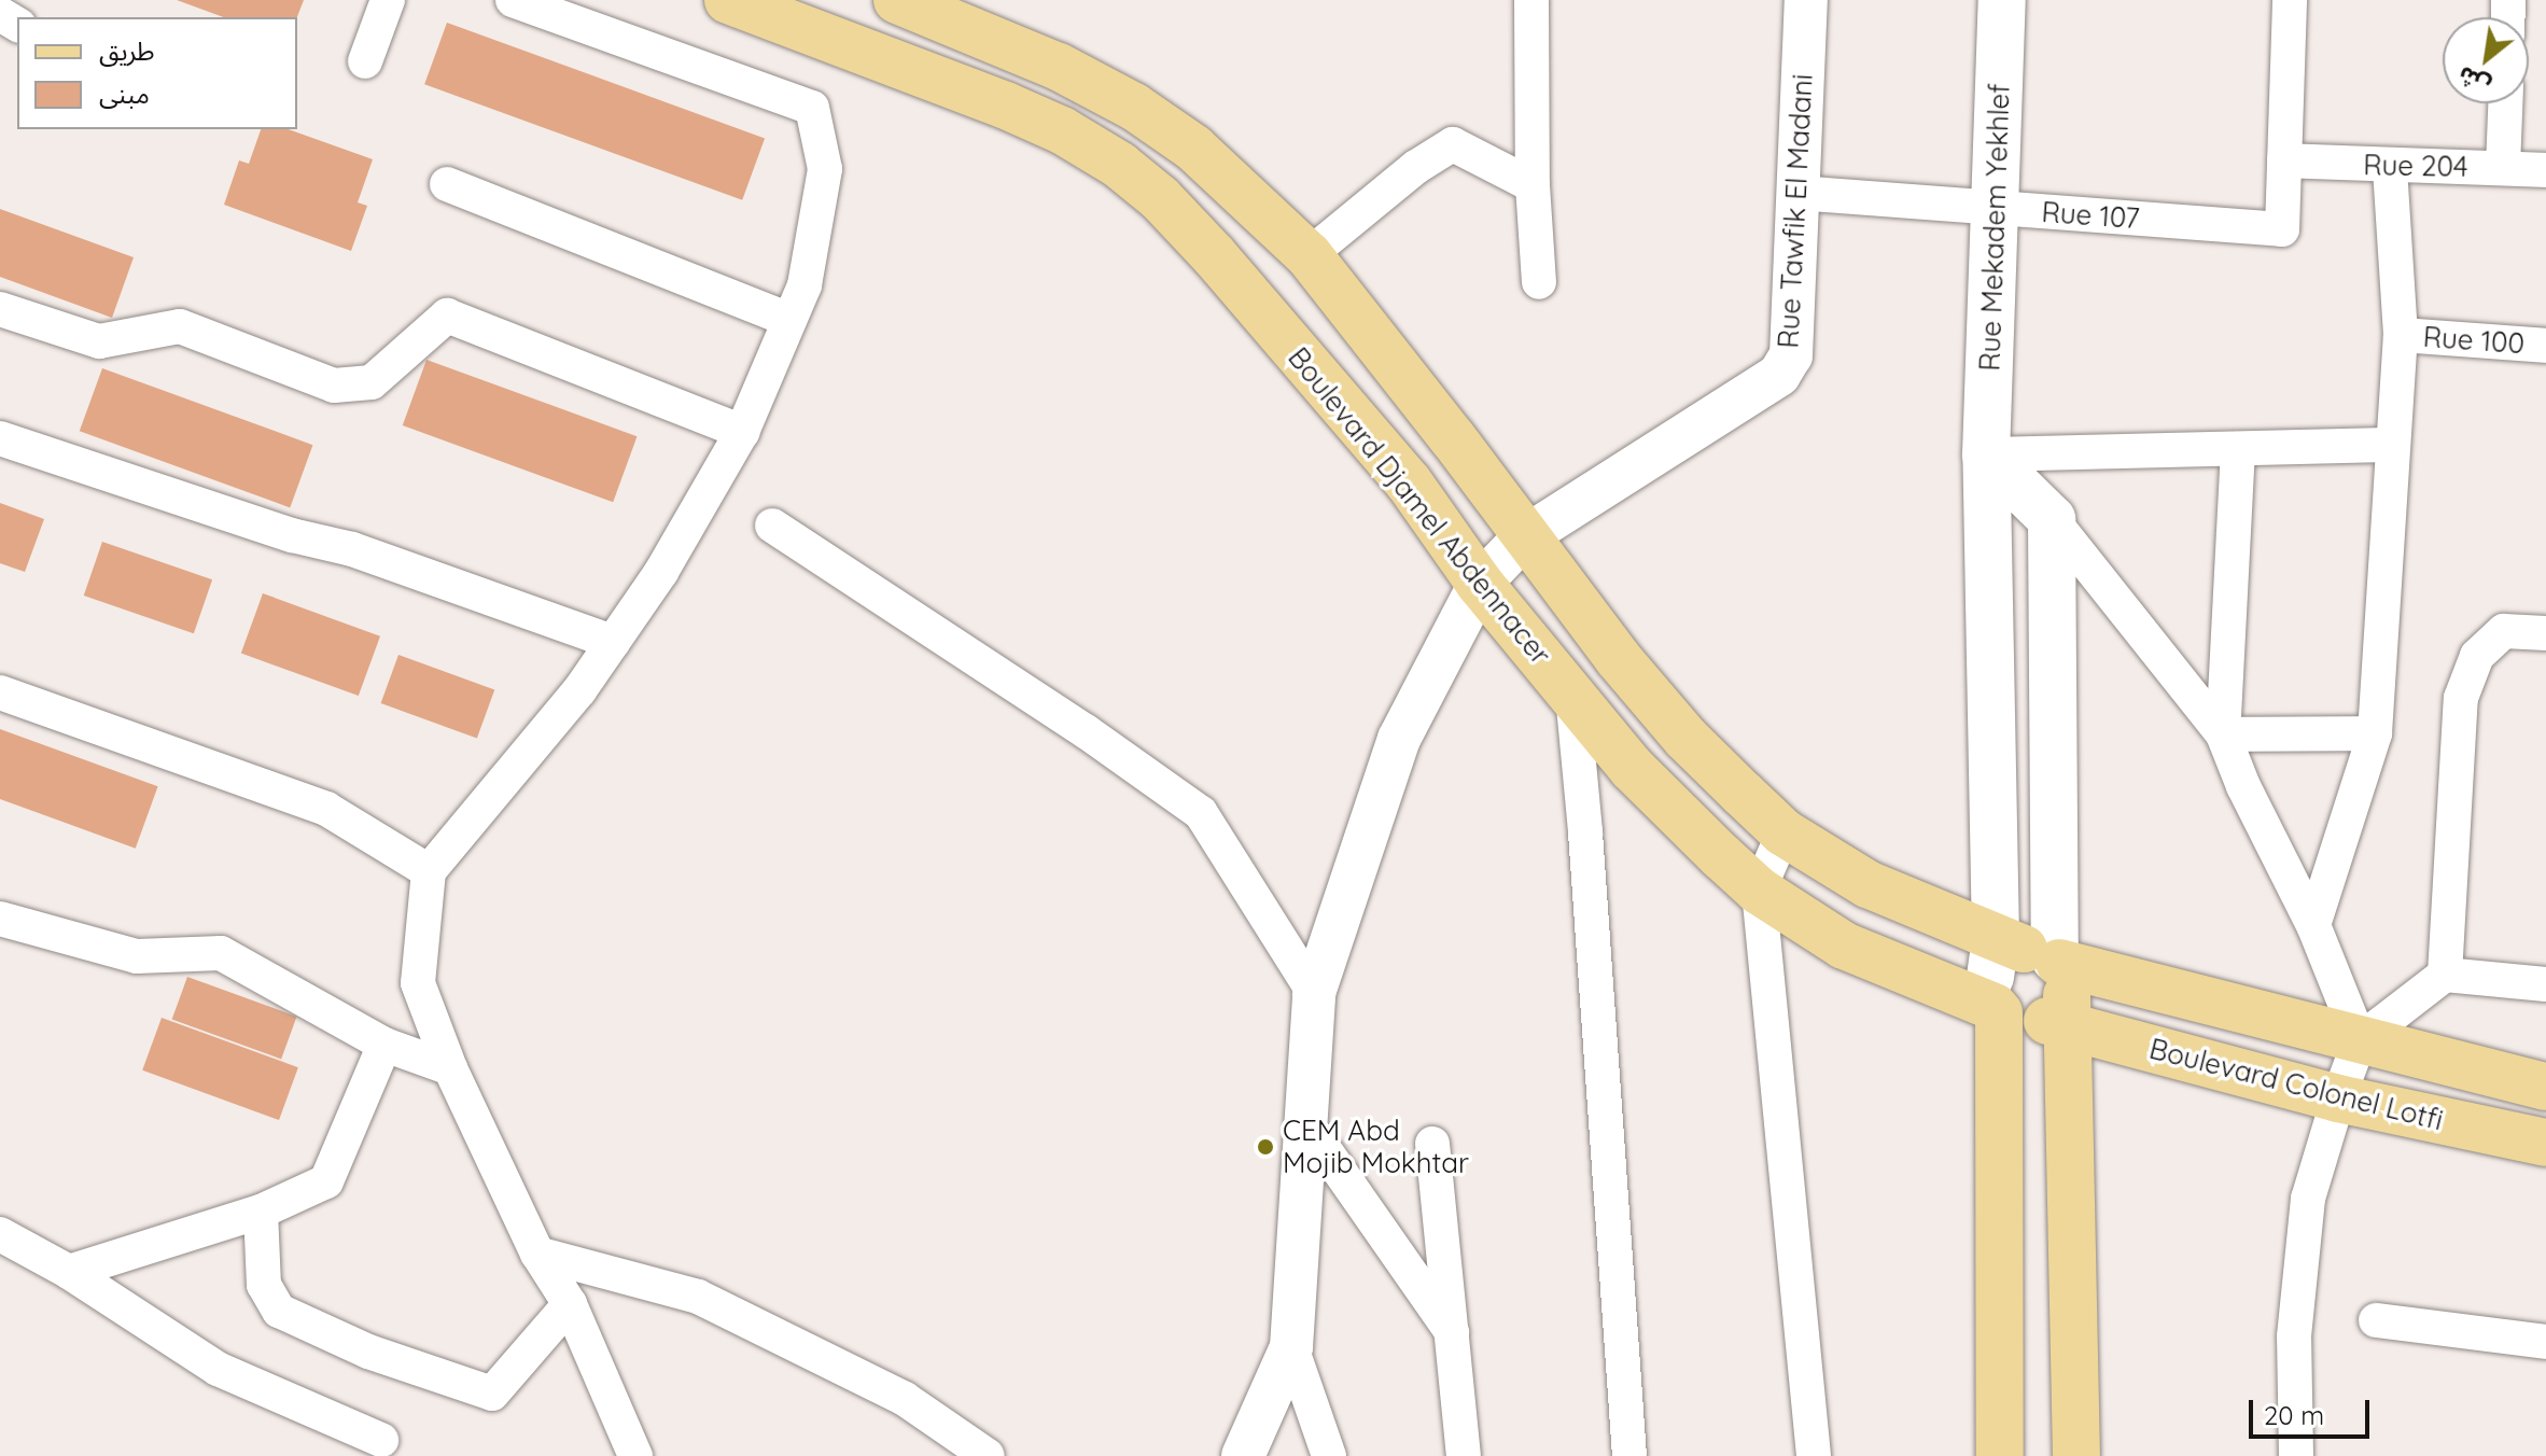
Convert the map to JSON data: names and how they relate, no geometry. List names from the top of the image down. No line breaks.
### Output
{"streets":{"main road":["Rue Mekadem Yekhlef","Boulevard Djamel Abdennacer","Boulevard Colonel Lotfi"],"street":["Rue 204","Rue Tawfik El Madani","Rue 107","Rue 100"]},"crossings":[["Rue 204","Rue 107"],["Rue Tawfik El Madani","Rue 107"],["Rue Tawfik El Madani","Boulevard Djamel Abdennacer"],["Rue 107","Rue Mekadem Yekhlef"],["Rue Mekadem Yekhlef","Boulevard Djamel Abdennacer"],["Rue Mekadem Yekhlef","Boulevard Colonel Lotfi"],["Boulevard Djamel Abdennacer","Boulevard Colonel Lotfi"]],"places":["CEM Abd Mojib Mokhtar"],"legend":["طريق","مبنى"],"scale_bar":"20 m","north":"bottom left"}
